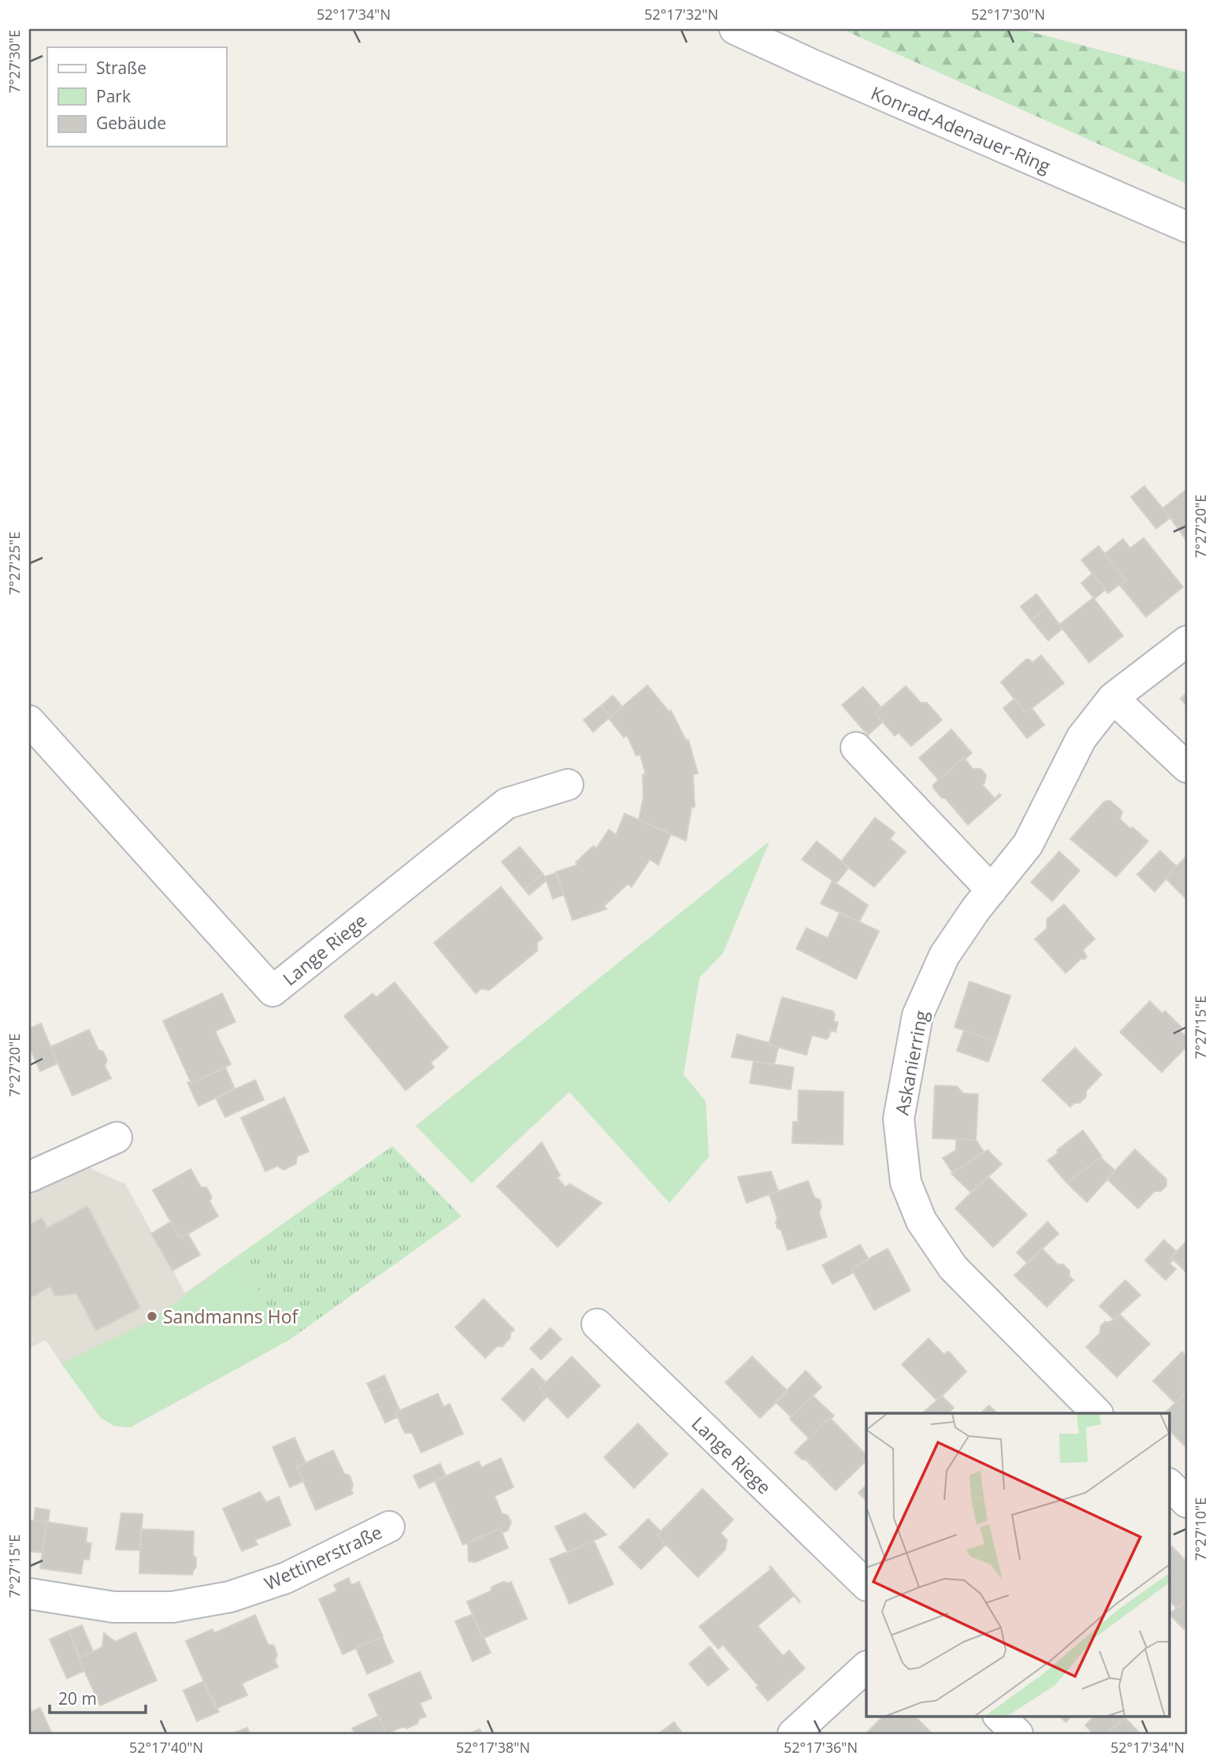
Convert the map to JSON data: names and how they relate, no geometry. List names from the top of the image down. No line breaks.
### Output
{"streets":{"street":["Konrad-Adenauer-Ring","Lange Riege","Askanierring","Wettinerstraße"]},"places":["Sandmanns Hof"],"legend":["Straße","Park","Gebäude"],"scale_bar":"20 m","coordinates":["52°17'34\"N","52°17'32\"N","52°17'30\"N","7°27'30\"E","7°27'20\"E","7°27'25\"E","7°27'15\"E","7°27'10\"E","52°17'40\"N","52°17'38\"N","52°17'36\"N"]}
